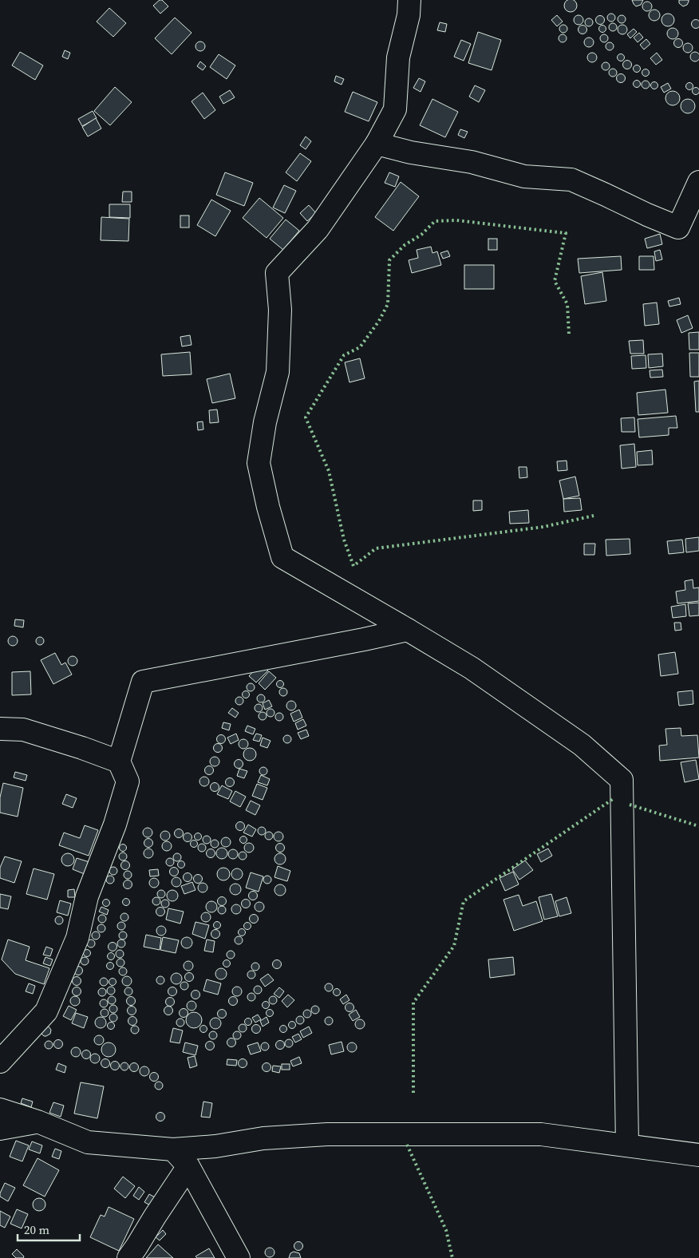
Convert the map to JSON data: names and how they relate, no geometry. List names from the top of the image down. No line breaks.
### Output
{"scale_bar":"20 m"}
